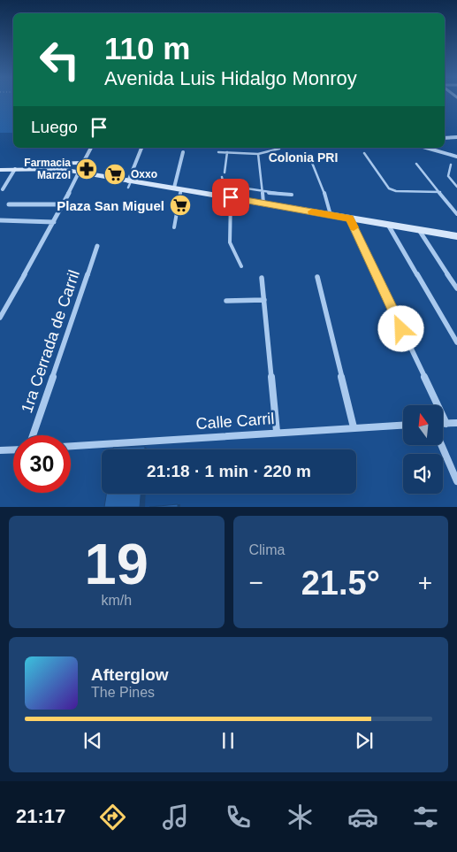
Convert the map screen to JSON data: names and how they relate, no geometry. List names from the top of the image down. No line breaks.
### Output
{"streets":{"street":["1ra Cerrada de Carril","Calle Carril"]},"districts":["Colonia PRI"],"places":{"pharmacy":["Farmacia Marzol"],"supermarket":["Oxxo","Plaza San Miguel"]},"north":"top","page":{"turn":["110 m","Avenida Luis Hidalgo Monroy"],"then":"Luego","limit":"30","trip":"21:18 · 1 min · 220 m","tile":[["19","km/h"],"Clima"],"heat":["−","21.5°","+"],"song":["Afterglow","The Pines"],"tabs":"21:17"}}
